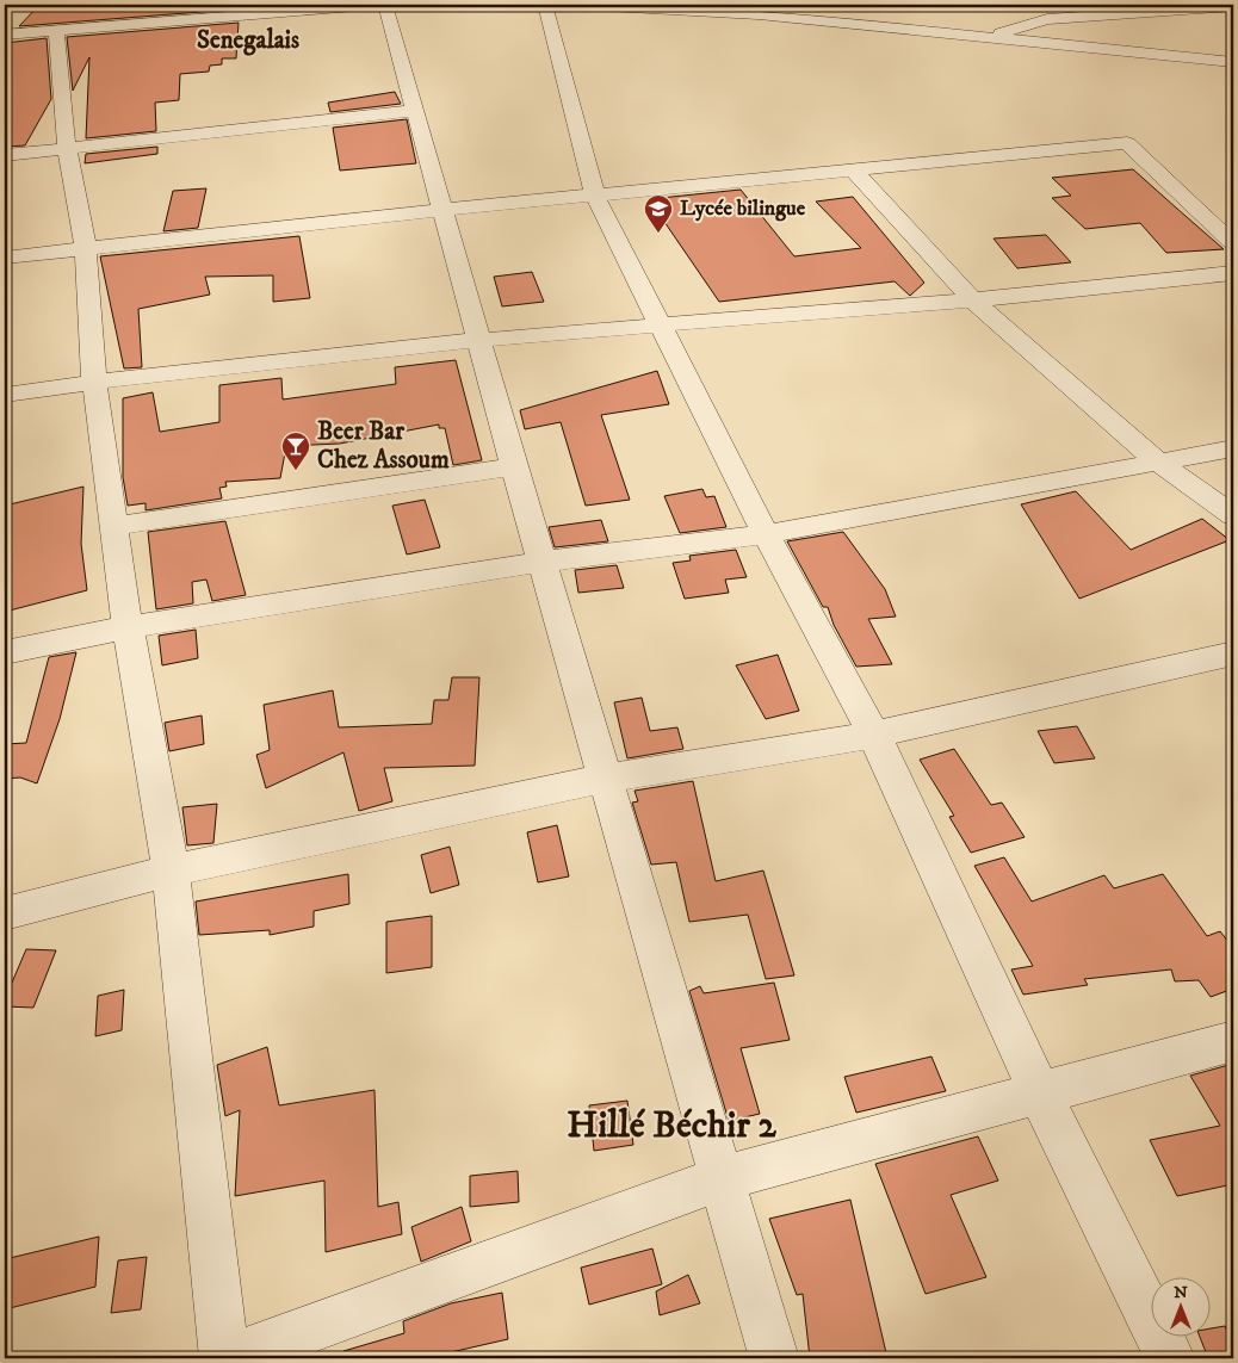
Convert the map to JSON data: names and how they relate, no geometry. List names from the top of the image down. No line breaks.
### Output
{"districts":["Senegalais","Hillé Béchir 2"],"places":{"school or university":["Lycée bilingue"],"bar":["Beer Bar Chez Assoum"]},"north":"top"}
